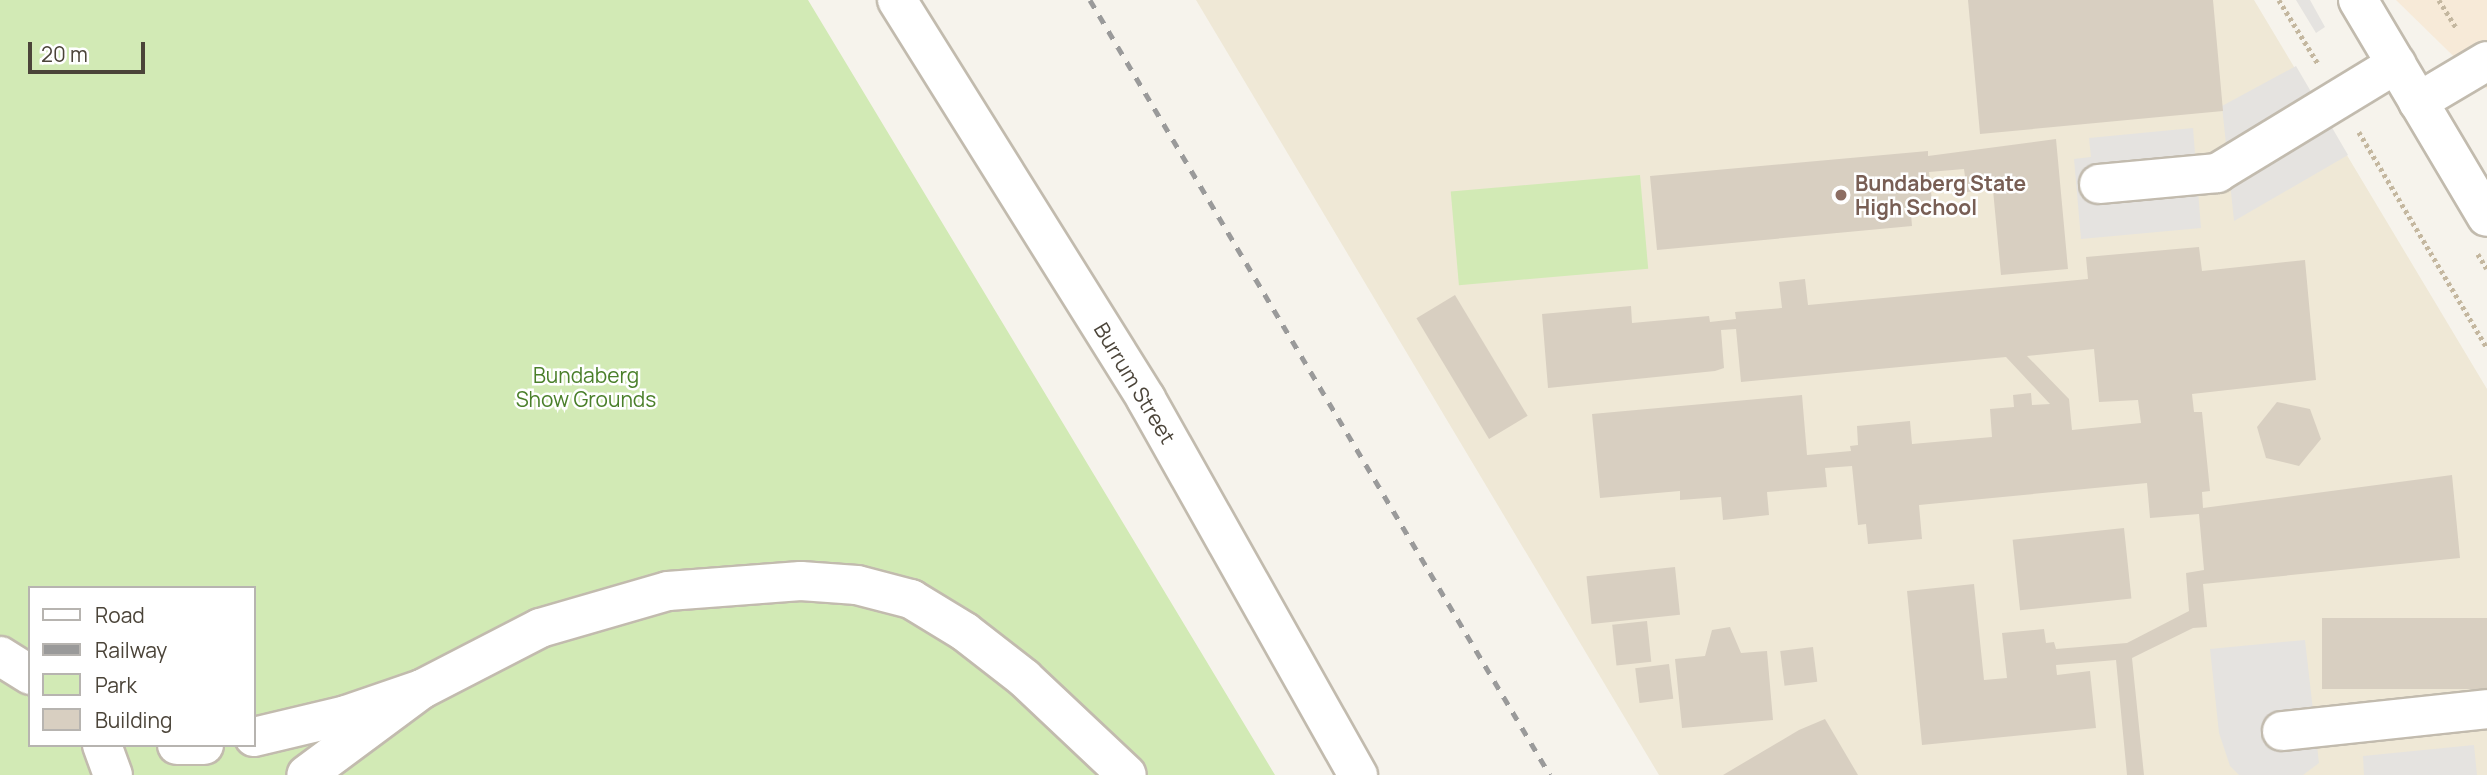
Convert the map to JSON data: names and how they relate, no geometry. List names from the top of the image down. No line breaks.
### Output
{"streets":{"street":["Burrum Street"]},"parks":["Bundaberg Show Grounds"],"places":["Bundaberg State High School"],"legend":["Road","Railway","Park","Building"],"scale_bar":"20 m"}
